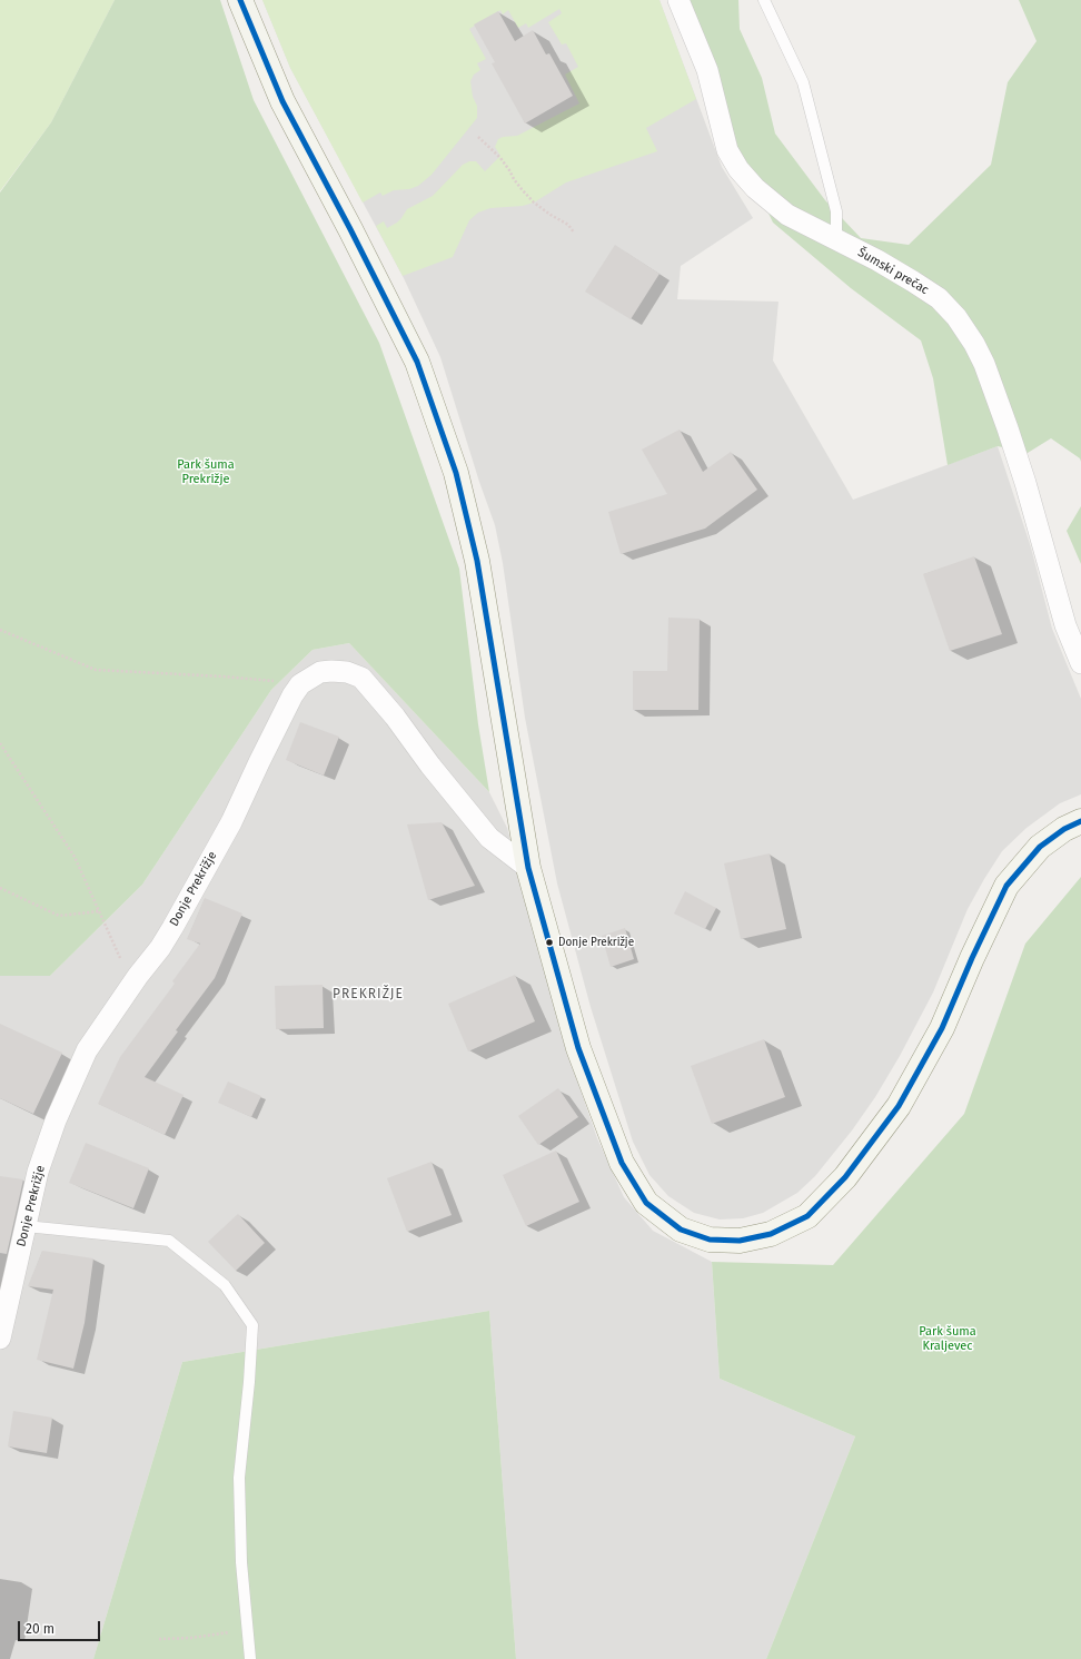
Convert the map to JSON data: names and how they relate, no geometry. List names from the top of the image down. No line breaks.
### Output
{"streets":{"street":["Šumski prečac","Donje Prekrižje"]},"districts":["PREKRIŽJE"],"parks":["Park šuma Prekrižje","Park šuma Kraljevec"],"places":["Donje Prekrižje"],"scale_bar":"20 m"}
